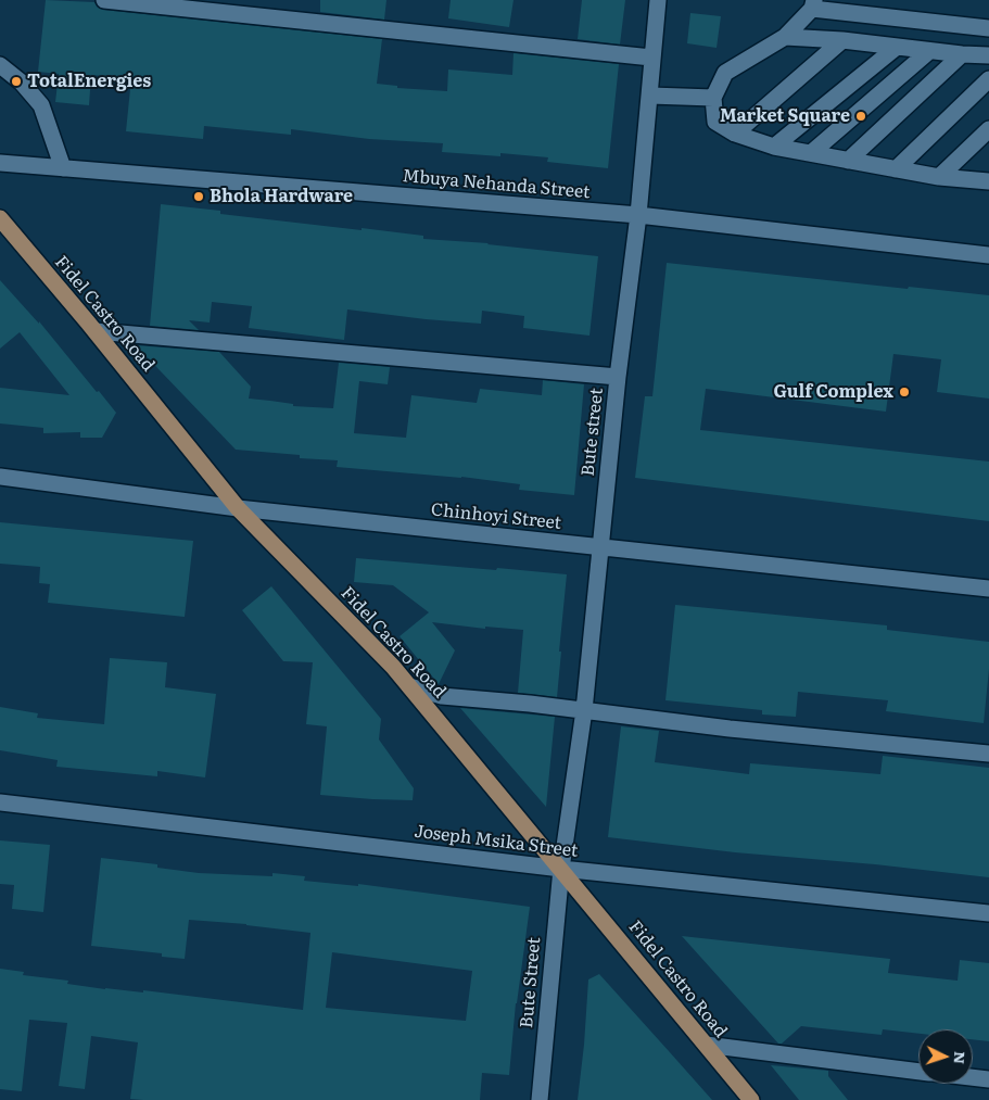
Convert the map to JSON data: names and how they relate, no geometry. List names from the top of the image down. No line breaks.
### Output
{"streets":{"main road":["Fidel Castro Road"],"street":["Mbuya Nehanda Street","Bute street","Chinhoyi Street","Joseph Msika Street","Bute Street"]},"crossings":[["Mbuya Nehanda Street","Bute street"],["Fidel Castro Road","Bute street"],["Fidel Castro Road","Chinhoyi Street"],["Fidel Castro Road","Joseph Msika Street"],["Fidel Castro Road","Bute Street"],["Bute street","Chinhoyi Street"],["Bute street","Joseph Msika Street"],["Bute street","Bute Street"],["Joseph Msika Street","Bute Street"]],"places":["TotalEnergies","Market Square","Bhola Hardware","Gulf Complex"],"north":"right"}
